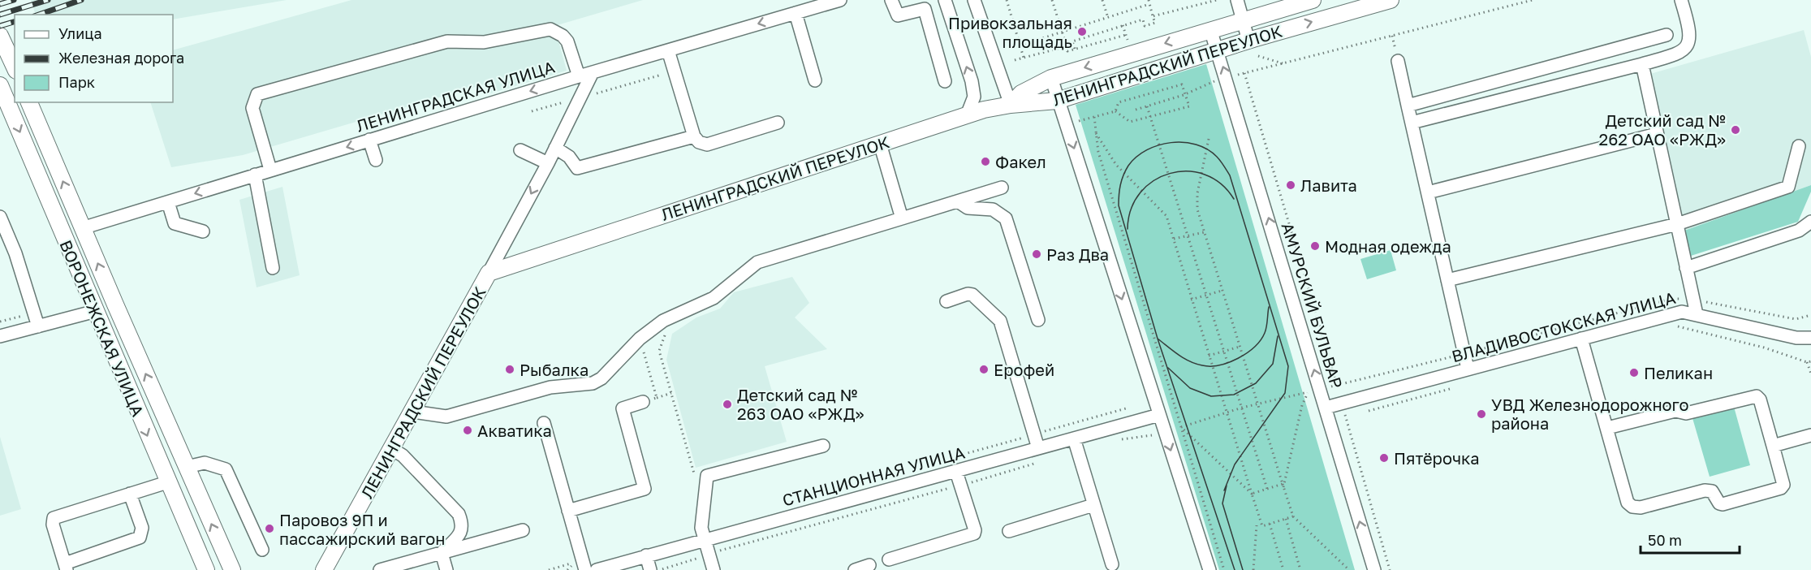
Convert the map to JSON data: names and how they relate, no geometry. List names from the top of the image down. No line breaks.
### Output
{"streets":{"main road":["ЛЕНИНГРАДСКИЙ ПЕРЕУЛОК","ВОРОНЕЖСКАЯ УЛИЦА"],"street":["ЛЕНИНГРАДСКАЯ УЛИЦА","АМУРСКИЙ БУЛЬВАР","ВЛАДИВОСТОКСКАЯ УЛИЦА","СТАНЦИОННАЯ УЛИЦА"]},"crossings":[["ЛЕНИНГРАДСКИЙ ПЕРЕУЛОК","АМУРСКИЙ БУЛЬВАР"],["ЛЕНИНГРАДСКАЯ УЛИЦА","ВОРОНЕЖСКАЯ УЛИЦА"],["АМУРСКИЙ БУЛЬВАР","ВЛАДИВОСТОКСКАЯ УЛИЦА"]],"one_way":["ЛЕНИНГРАДСКАЯ УЛИЦА","АМУРСКИЙ БУЛЬВАР"],"places":["Привокзальная площадь","Детский сад № 262 ОАО «РЖД»","Факел","Лавита","Модная одежда","Раз Два","Рыбалка","Ерофей","Пеликан","Детский сад № 263 ОАО «РЖД»","УВД Железнодорожного района","Акватика","Пятёрочка","Паровоз 9П и пассажирский вагон"],"legend":["Улица","Железная дорога","Парк"],"scale_bar":"50 m"}
